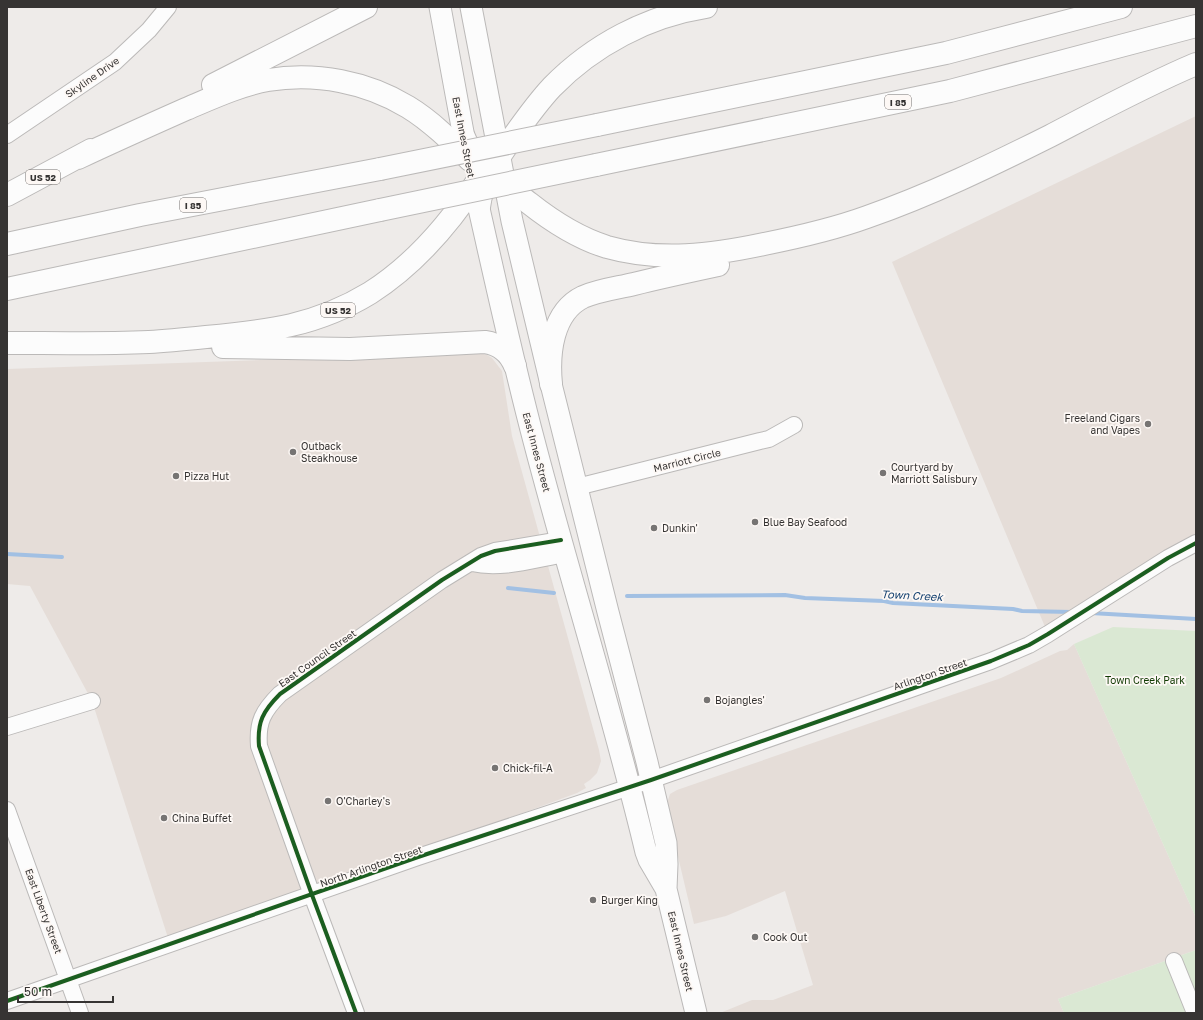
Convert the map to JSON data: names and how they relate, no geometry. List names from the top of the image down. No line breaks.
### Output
{"streets":{"highway":["I 85","US 52"],"main road":["East Innes Street"],"street":["Skyline Drive","Marriott Circle","East Council Street","Arlington Street","North Arlington Street","East Liberty Street"]},"crossings":[["East Innes Street","US 52"],["East Innes Street","Marriott Circle"],["East Innes Street","East Council Street"],["East Innes Street","Arlington Street"],["East Innes Street","North Arlington Street"],["East Council Street","North Arlington Street"],["Arlington Street","North Arlington Street"],["North Arlington Street","East Liberty Street"]],"water":["Town Creek"],"parks":["Town Creek Park"],"places":["Freeland Cigars and Vapes","Outback Steakhouse","Courtyard by Marriott Salisbury","Pizza Hut","Blue Bay Seafood","Dunkin'","Bojangles'","Chick-fil-A","O'Charley's","China Buffet","Burger King","Cook Out"],"scale_bar":"50 m"}
